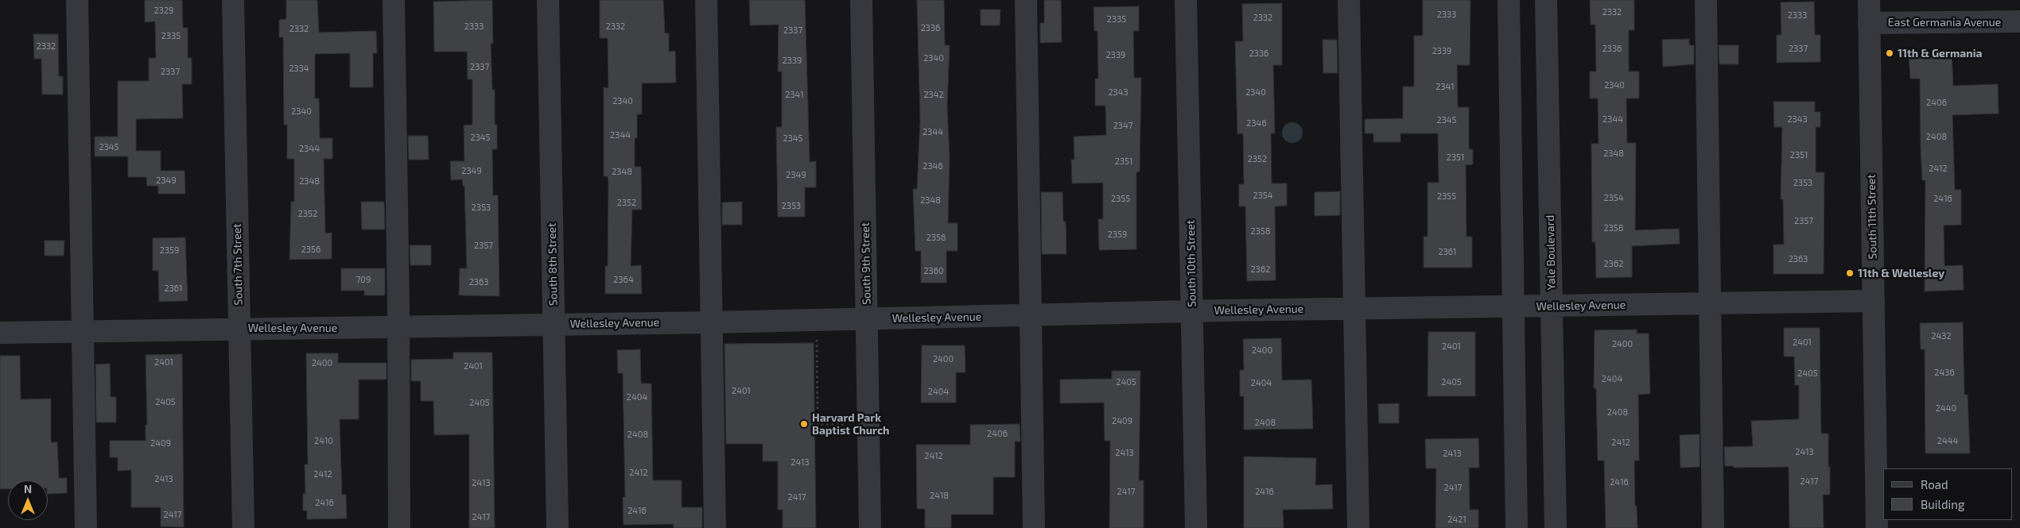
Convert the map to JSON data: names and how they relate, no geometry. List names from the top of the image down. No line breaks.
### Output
{"streets":{"street":["East Germania Avenue","South 11th Street","Yale Boulevard","South 9th Street","South 10th Street","South 7th Street","South 8th Street","Wellesley Avenue"]},"crossings":[["East Germania Avenue","South 11th Street"],["South 11th Street","Wellesley Avenue"],["Yale Boulevard","Wellesley Avenue"],["South 9th Street","Wellesley Avenue"],["South 10th Street","Wellesley Avenue"],["South 7th Street","Wellesley Avenue"],["South 8th Street","Wellesley Avenue"]],"places":["11th & Germania","11th & Wellesley","Harvard Park Baptist Church"],"house_numbers":["2329","2332","2333","2333","2332","2335","2333","2332","2336","2332","2337","2335","2332","2336","2337","2339","2336","2339","2340","2339","2337","2334","2337","2340","2341","2343","2340","2341","2342","2340","2406","2340","2344","2343","2345","2346","2347","2344","2344","2408","2345","2345","2345","2344","2348","2351","2351","2352","2351","2346","2412","2349","2348","2349","2349","2348","2353","2354","2355","2354","2355","2416","2348","2352","2353","2353","2352","2357","2358","2358","2359","2356","2357","2356","2359","2361","2363","2362","2362","2360","709","2364","2363","2361","2432","2401","2400","2401","2400","2400","2401","2400","2401","2436","2405","2404","2405","2405","2404","2401","2404","2404","2405","2405","2440","2408","2409","2408","2406","2408","2410","2444","2412","2409","2413","2413","2413","2412","2413","2412","2412","2413","2417","2416","2413","2417","2417","2416","2418","2417","2416","2416","2417","2417","2421"],"legend":["Road","Building"],"north":"top"}
